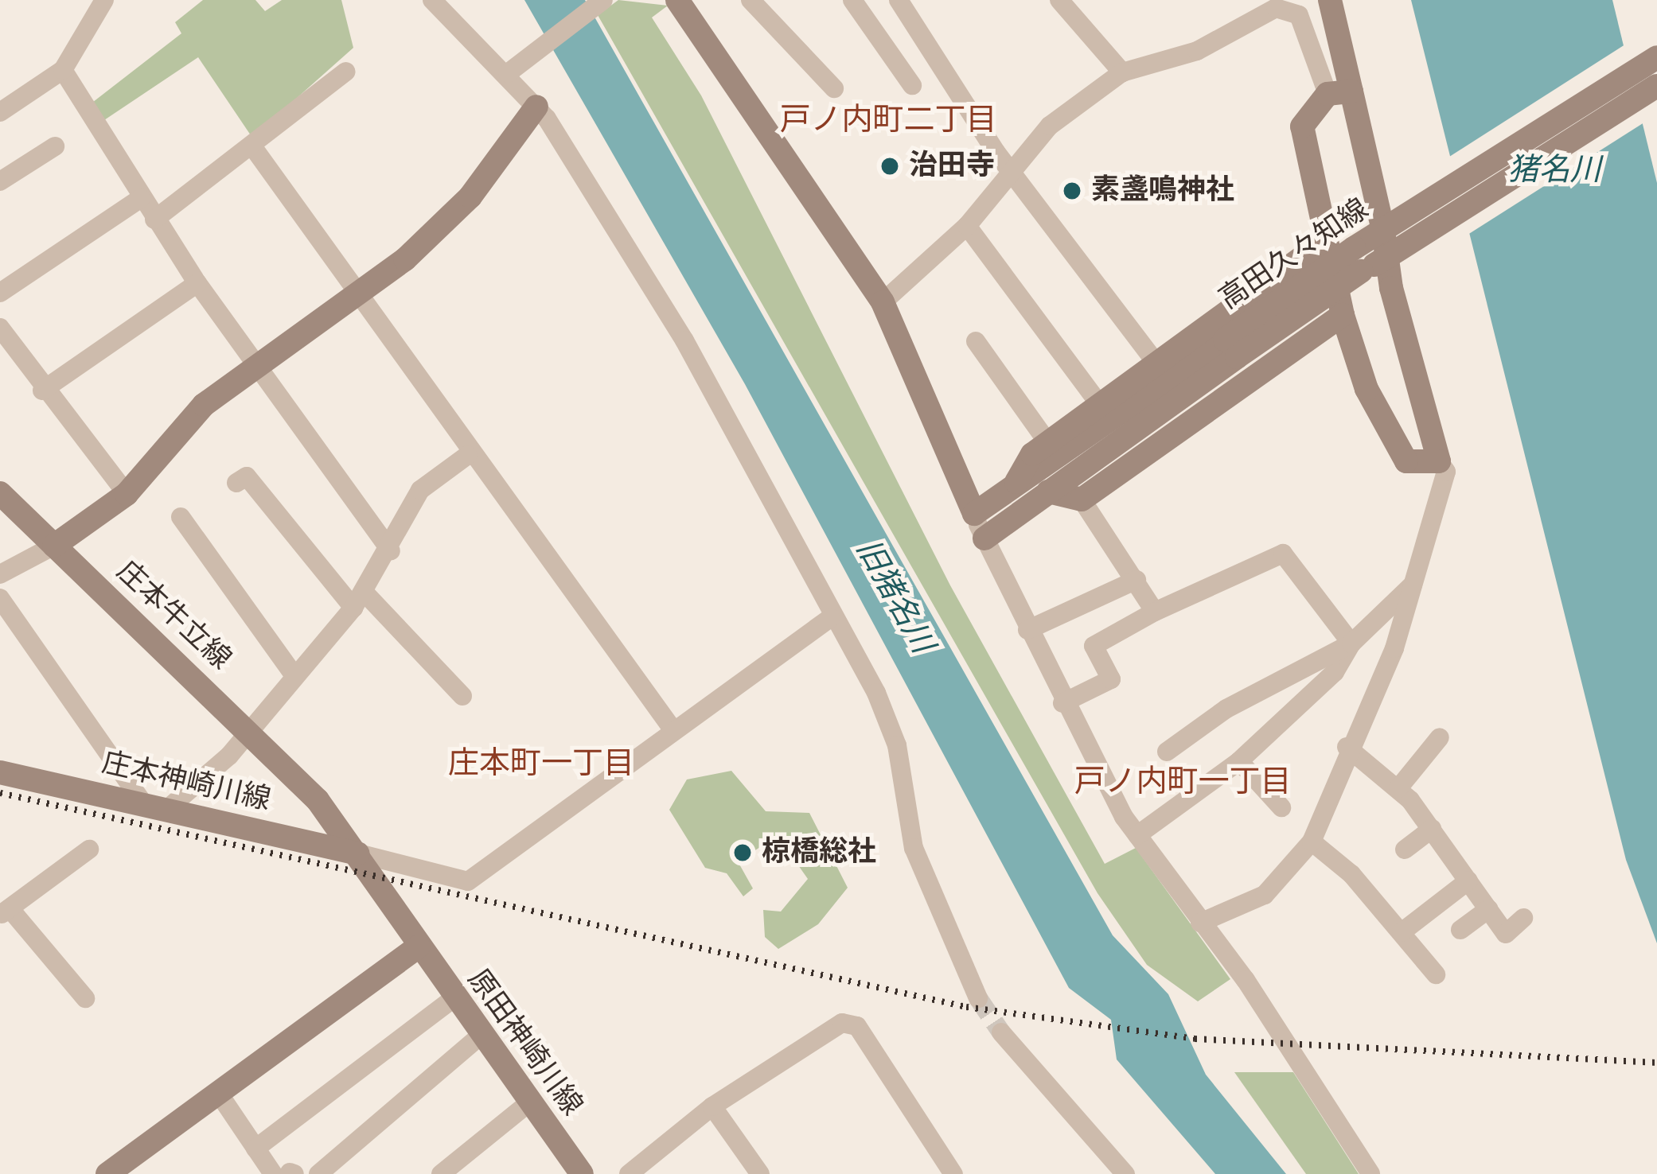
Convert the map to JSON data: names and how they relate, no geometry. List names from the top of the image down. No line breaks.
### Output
{"streets":{"main road":["高田久々知線","庄本牛立線","庄本神崎川線","原田神崎川線"]},"crossings":[["庄本牛立線","庄本神崎川線"],["庄本牛立線","原田神崎川線"]],"districts":["戸ノ内町二丁目","庄本町一丁目","戸ノ内町一丁目"],"water":["猪名川","旧猪名川"],"places":["治田寺","素盞鳴神社","椋橋総社"]}
